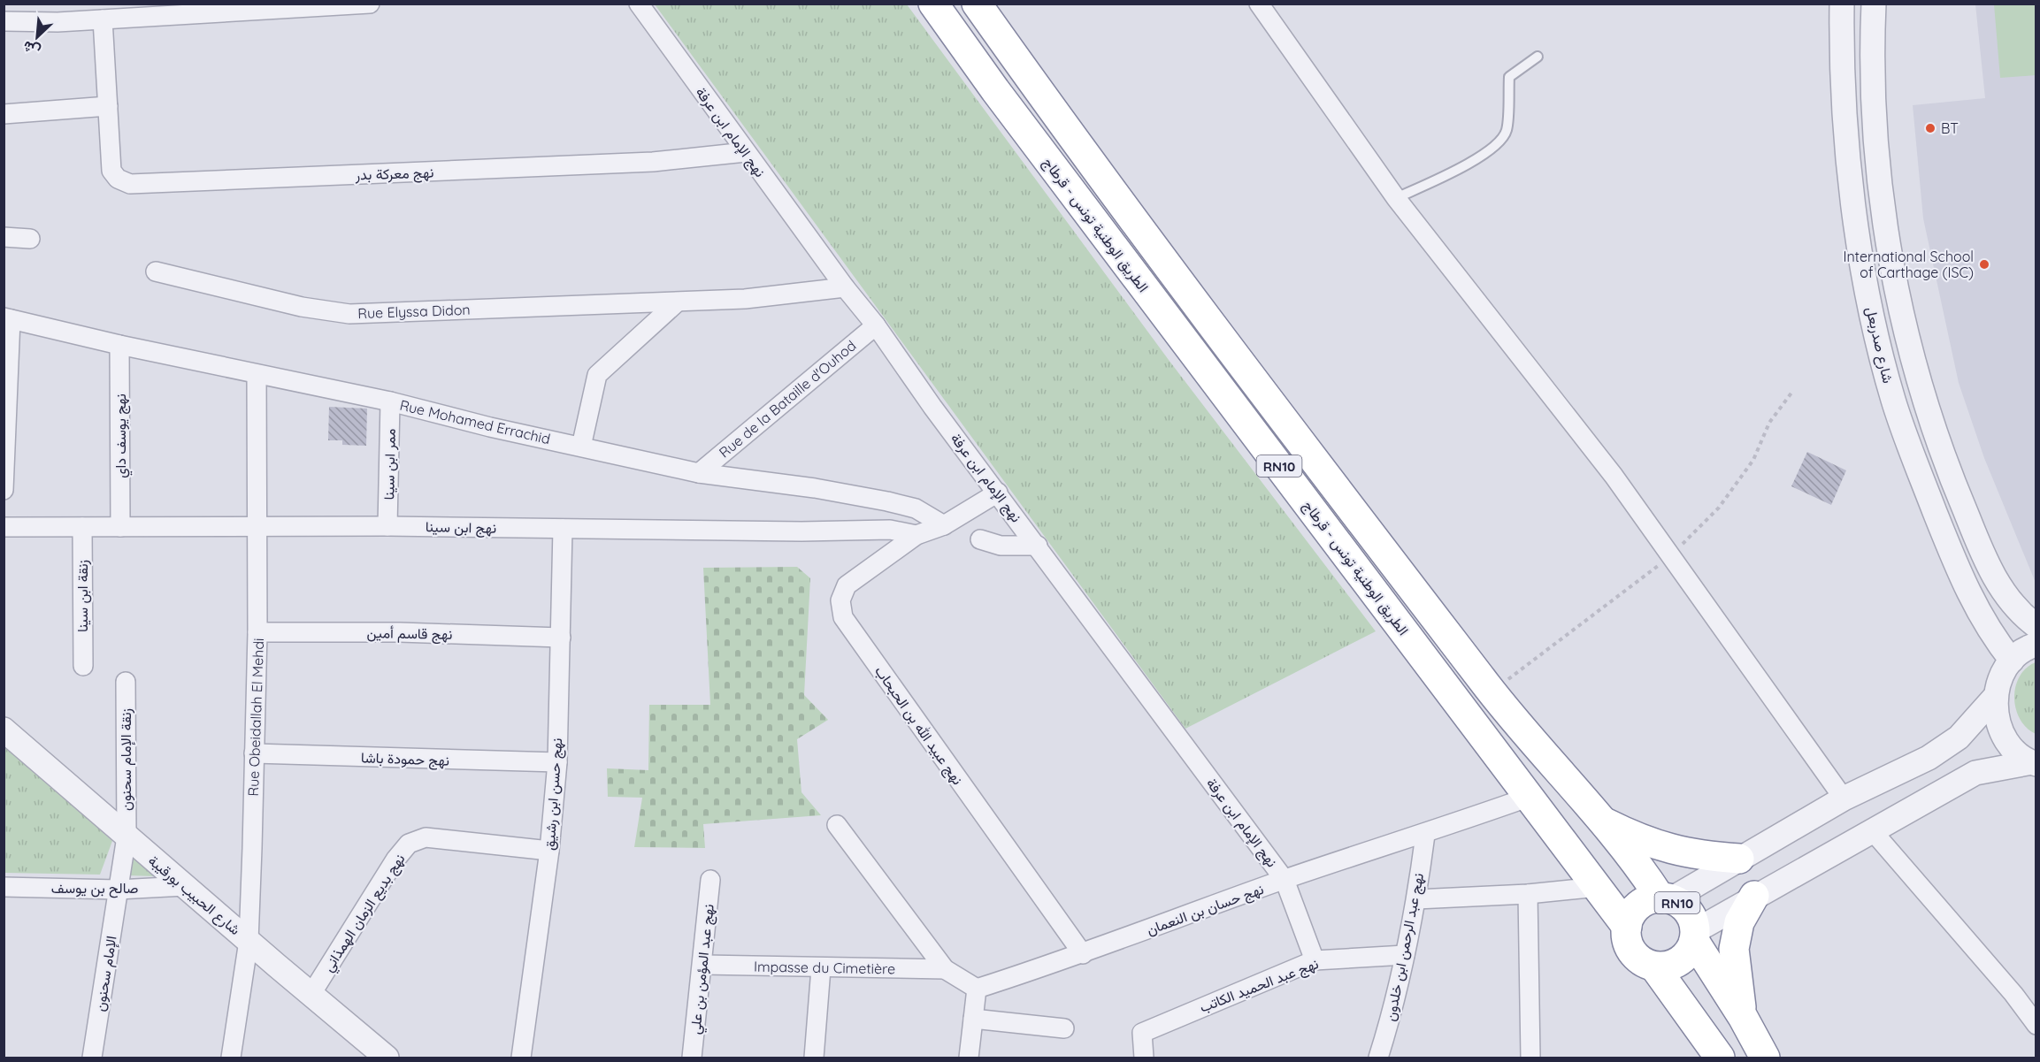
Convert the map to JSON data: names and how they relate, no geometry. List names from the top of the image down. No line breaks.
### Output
{"streets":{"highway":["الطريق الوطنية تونس - قرطاج","RN10"],"street":["نهج الإمام ابن عرفة","نهج معركة بدر","Rue Elyssa Didon","شارع صدربعل","Rue de la Bataille d'Ouhod","Rue Mohamed Errachid","نهج يوسف داي","ممر ابن سينا","نهج ابن سينا","زنقة ابن سينا","نهج قاسم أمين","Rue Obeidallah El Mehdi","نهج عبيد الله بن الحبحاب","نهج حمودة باشا","زنقة الإمام سحنون","نهج حسن ابن رشيق","صالح بن يوسف","شارع الحبيب بورقيبة","نهج حسان بن النعمان","نهج بديع الزمان الهمذاني","نهج عبد الرحمن ابن خلدون","Impasse du Cimetière","نهج عبد المؤمن بن علي","الإمام سحنون","نهج عبد الحميد الكاتب"]},"crossings":[["نهج الإمام ابن عرفة","نهج معركة بدر"],["نهج الإمام ابن عرفة","Rue Elyssa Didon"],["نهج الإمام ابن عرفة","Rue de la Bataille d'Ouhod"],["نهج الإمام ابن عرفة","نهج عبيد الله بن الحبحاب"],["نهج الإمام ابن عرفة","نهج حسان بن النعمان"],["نهج الإمام ابن عرفة","نهج عبد الحميد الكاتب"],["الطريق الوطنية تونس - قرطاج","RN10"],["الطريق الوطنية تونس - قرطاج","نهج حسان بن النعمان"],["Rue de la Bataille d'Ouhod","Rue Mohamed Errachid"],["Rue Mohamed Errachid","نهج يوسف داي"],["Rue Mohamed Errachid","ممر ابن سينا"],["Rue Mohamed Errachid","Rue Obeidallah El Mehdi"],["Rue Mohamed Errachid","نهج عبيد الله بن الحبحاب"],["نهج يوسف داي","نهج ابن سينا"],["ممر ابن سينا","نهج ابن سينا"],["نهج ابن سينا","زنقة ابن سينا"],["نهج ابن سينا","Rue Obeidallah El Mehdi"],["نهج ابن سينا","نهج عبيد الله بن الحبحاب"],["نهج ابن سينا","نهج حسن ابن رشيق"],["نهج قاسم أمين","Rue Obeidallah El Mehdi"],["نهج قاسم أمين","نهج حسن ابن رشيق"],["Rue Obeidallah El Mehdi","نهج حمودة باشا"],["Rue Obeidallah El Mehdi","شارع الحبيب بورقيبة"],["نهج عبيد الله بن الحبحاب","نهج حسان بن النعمان"],["نهج حمودة باشا","نهج حسن ابن رشيق"],["زنقة الإمام سحنون","صالح بن يوسف"],["زنقة الإمام سحنون","شارع الحبيب بورقيبة"],["زنقة الإمام سحنون","الإمام سحنون"],["نهج حسن ابن رشيق","نهج بديع الزمان الهمذاني"],["صالح بن يوسف","شارع الحبيب بورقيبة"],["صالح بن يوسف","الإمام سحنون"],["شارع الحبيب بورقيبة","نهج بديع الزمان الهمذاني"],["نهج حسان بن النعمان","نهج عبد الرحمن ابن خلدون"],["نهج عبد الرحمن ابن خلدون","نهج عبد الحميد الكاتب"],["Impasse du Cimetière","نهج عبد المؤمن بن علي"]],"places":["BT","International School of Carthage (ISC)"],"north":"bottom left"}
